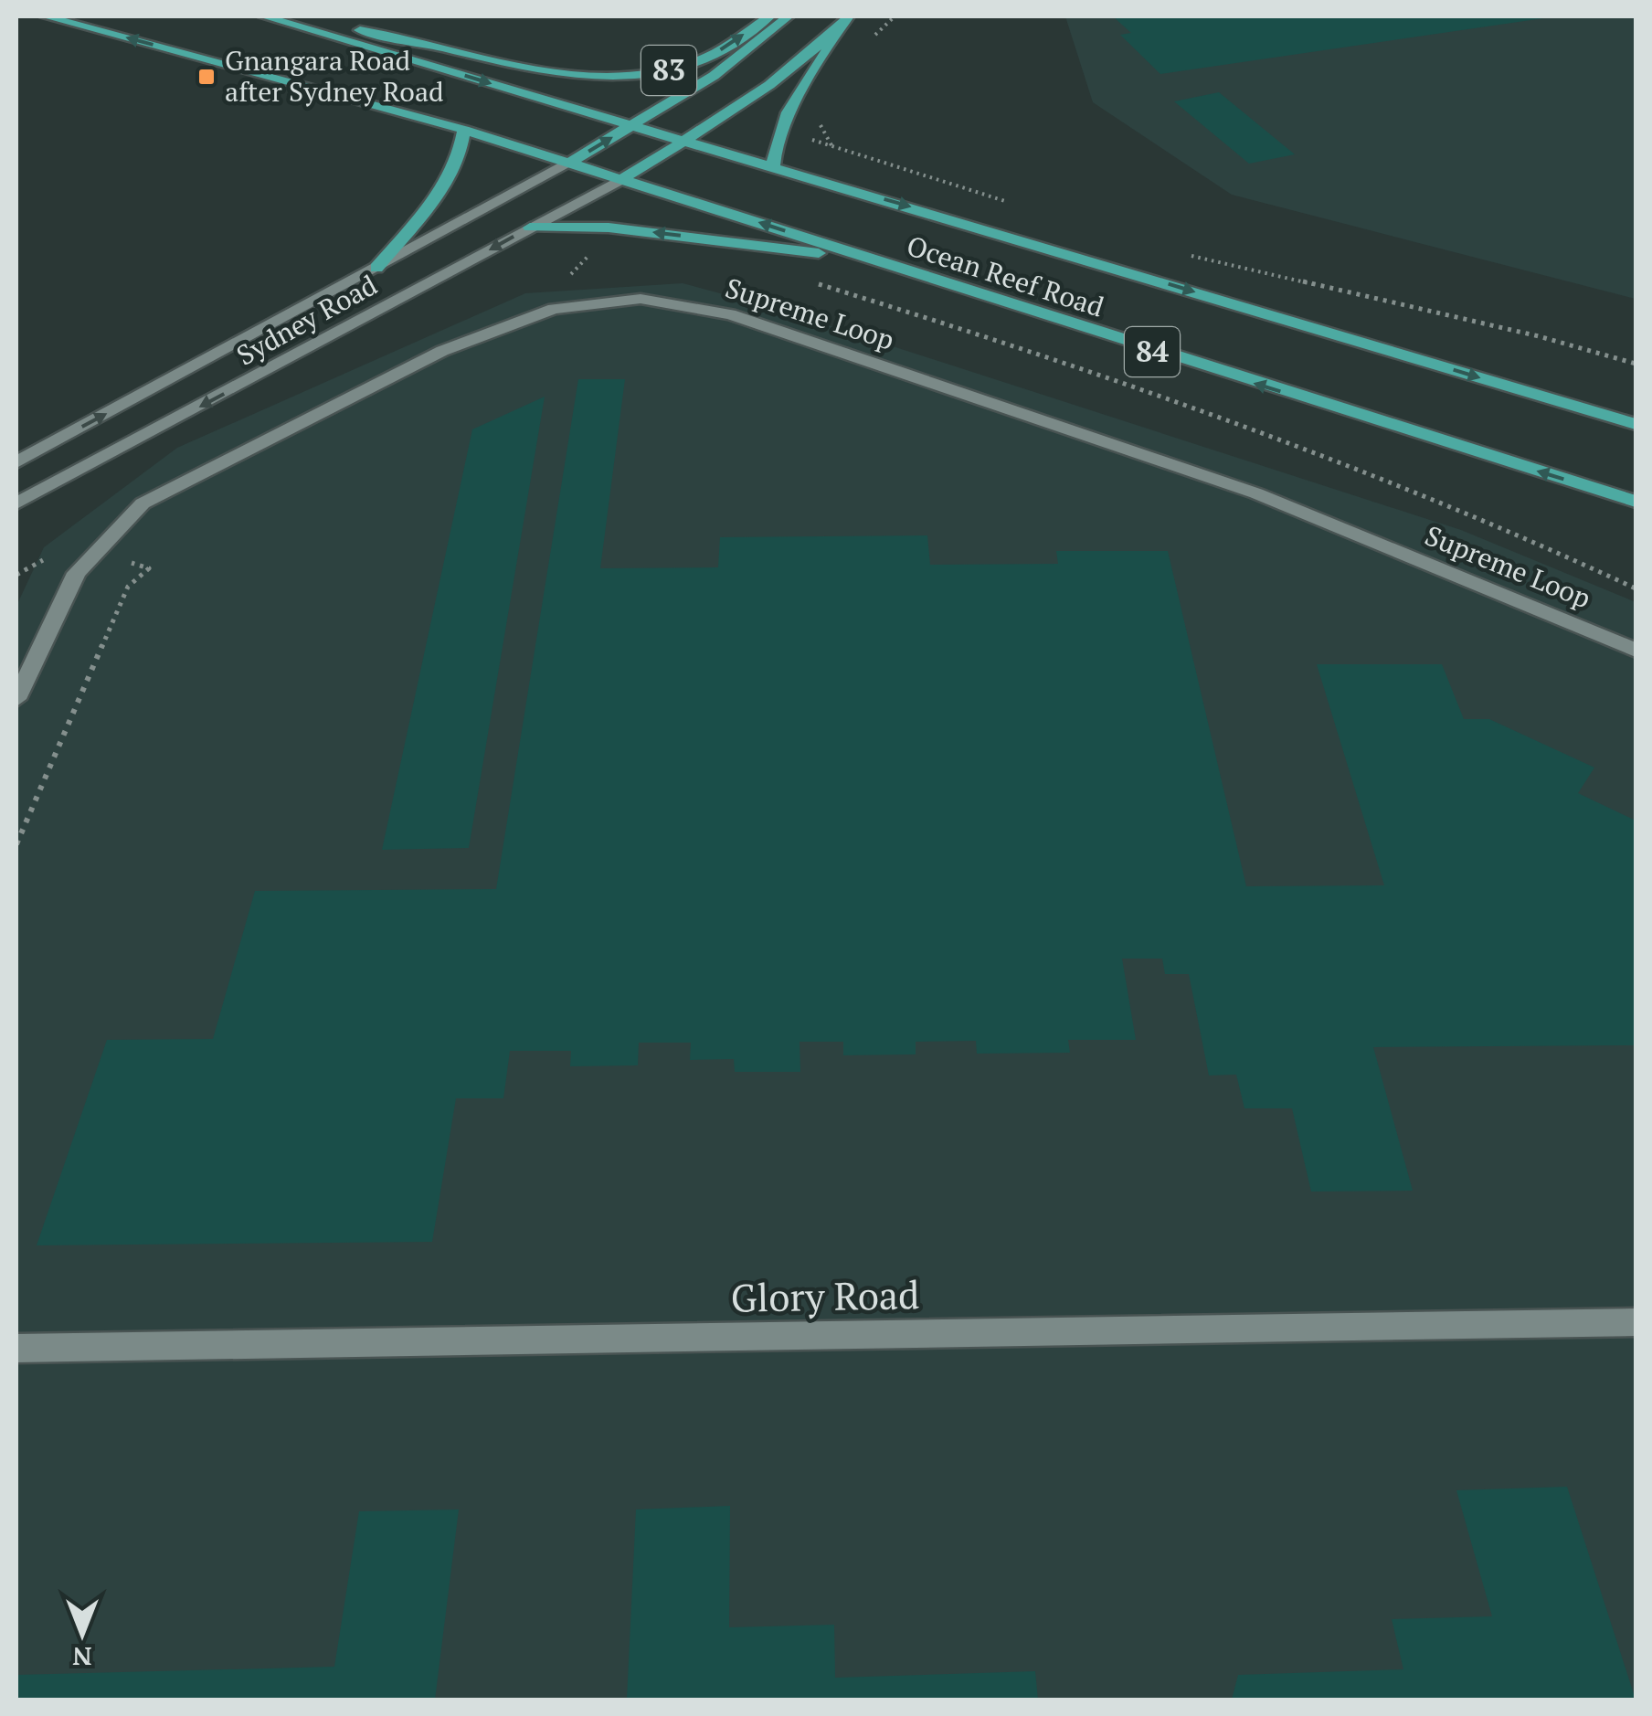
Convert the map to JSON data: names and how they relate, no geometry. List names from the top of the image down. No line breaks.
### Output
{"streets":{"main road":["83","Ocean Reef Road","84"],"street":["Supreme Loop","Sydney Road","Glory Road"]},"crossings":[["83","Ocean Reef Road"],["83","Sydney Road"],["83","84"],["Ocean Reef Road","Sydney Road"],["Ocean Reef Road","84"]],"places":{"transit":["Gnangara Road after Sydney Road"]},"north":"bottom"}
